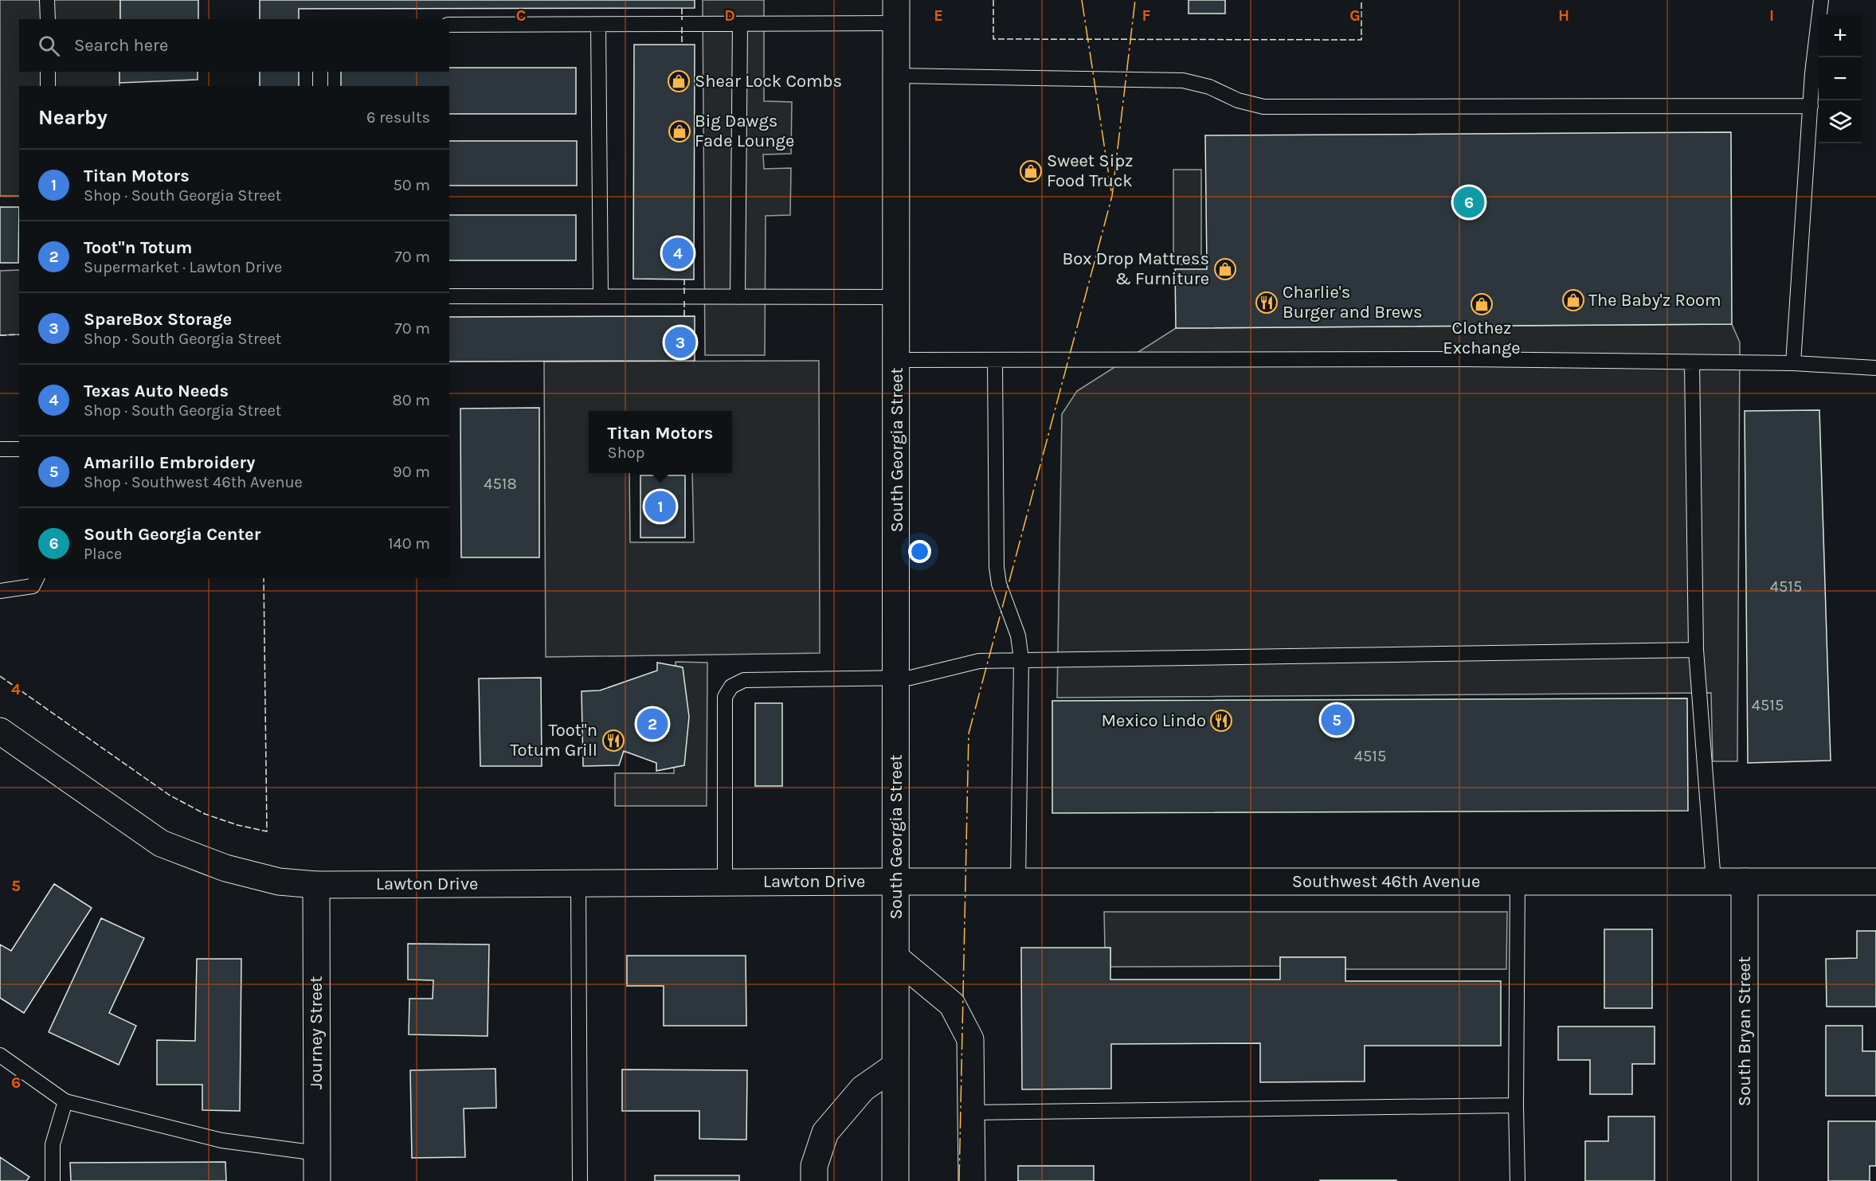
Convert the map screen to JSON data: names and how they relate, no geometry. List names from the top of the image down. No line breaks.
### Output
{"streets":{"street":["South Georgia Street","Lawton Drive","Southwest 46th Avenue","South Bryan Street","Journey Street"]},"crossings":[["South Georgia Street","Lawton Drive"],["South Georgia Street","Southwest 46th Avenue"],["Lawton Drive","Southwest 46th Avenue"],["Lawton Drive","Journey Street"],["Southwest 46th Avenue","South Bryan Street"]],"places":{"shop":["Shear Lock Combs","Big Dawgs Fade Lounge","Sweet Sipz Food Truck","Box Drop Mattress & Furniture","The Baby'z Room","Clothez Exchange"],"restaurant":["Charlie's Burger and Brews","Mexico Lindo","Toot\"n Totum Grill"]},"house_numbers":["4518","4515","4515","4515"],"page":{"map_buttons":["+","−"],"search":"Search here","heading":["Nearby","6 results"],"list":[{"mark":"1","name":"Titan Motors","note":"Shop · South Georgia Street","value":"50 m"},{"mark":"2","name":"Toot\"n Totum","note":"Supermarket · Lawton Drive","value":"70 m"},{"mark":"3","name":"SpareBox Storage","note":"Shop · South Georgia Street","value":"70 m"},{"mark":"4","name":"Texas Auto Needs","note":"Shop · South Georgia Street","value":"80 m"},{"mark":"5","name":"Amarillo Embroidery","note":"Shop · Southwest 46th Avenue","value":"90 m"},{"mark":"6","name":"South Georgia Center","note":"Place","value":"140 m"}],"pins":["6","4","3","1","5","2"],"popup":["Titan Motors","Shop"]},"grid":{"columns":["C","D","E","F","G","H","I"],"rows":["4","5","6"]}}
